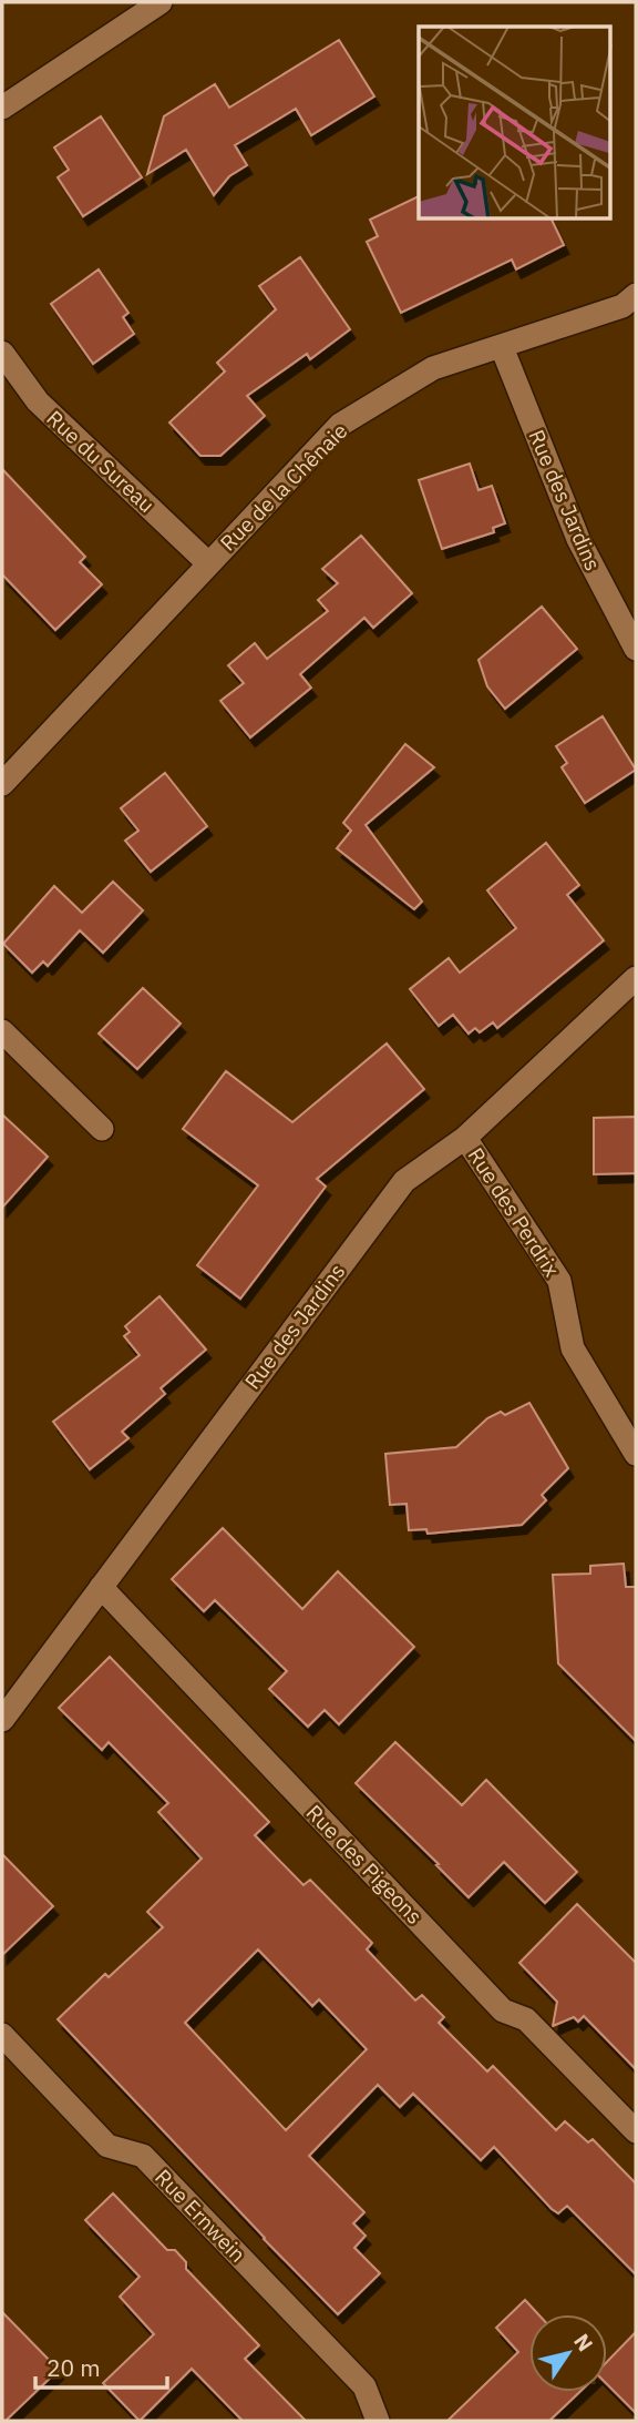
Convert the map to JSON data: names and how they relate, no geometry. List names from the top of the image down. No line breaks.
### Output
{"streets":{"street":["Rue du Sureau","Rue de la Chênaie","Rue des Jardins","Rue des Perdrix","Rue des Pigeons","Rue Ernwein"]},"crossings":[["Rue du Sureau","Rue de la Chênaie"],["Rue de la Chênaie","Rue des Jardins"],["Rue des Jardins","Rue des Perdrix"],["Rue des Jardins","Rue des Pigeons"]],"scale_bar":"20 m","north":"top right"}
